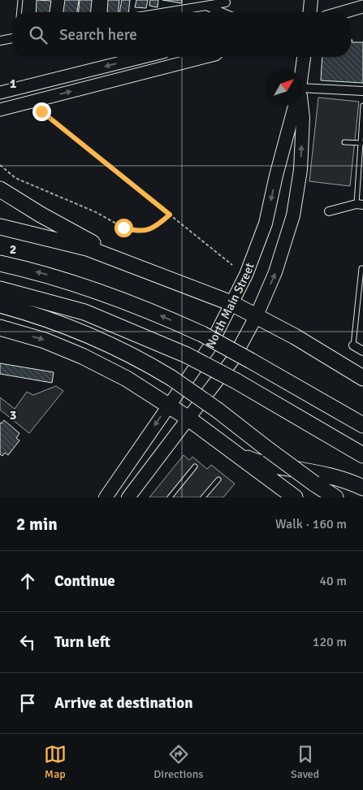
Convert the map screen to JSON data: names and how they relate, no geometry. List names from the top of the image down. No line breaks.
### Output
{"streets":{"main road":["North Main Street"]},"north":"top right","page":{"search":"Search here","heading":["2 min","Walk · 160 m"],"list":[["Continue","40 m"],["Turn left","120 m"],"Arrive at destination"],"nav":["Map","Directions","Saved"]},"grid":{"rows":["1","2","3"]}}
